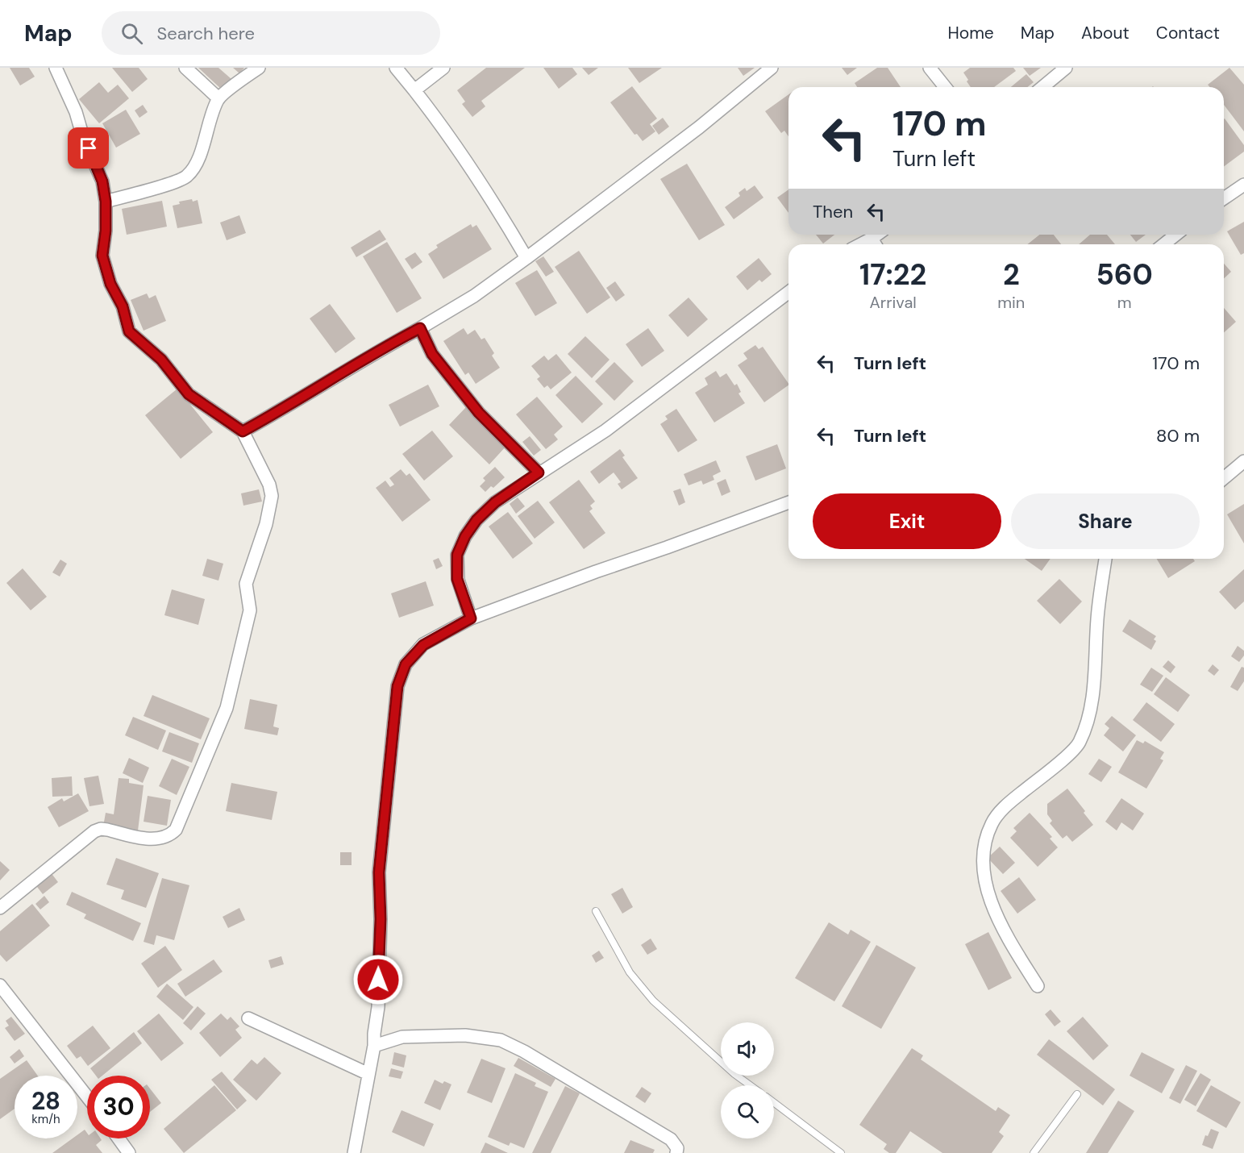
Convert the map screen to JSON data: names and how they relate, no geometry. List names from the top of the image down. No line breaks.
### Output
{"page":{"header":"Map","search":"Search here","nav":["Home","Map","About","Contact"],"turn":["170 m","Turn left"],"then":"Then","eta":["17:22","Arrival","2","min","560","m"],"list":[{"name":"Turn left","value":"170 m"},{"name":"Turn left","value":"80 m"}],"buttons":["Exit","Share"],"speed":"28 km/h","limit":"30"}}
